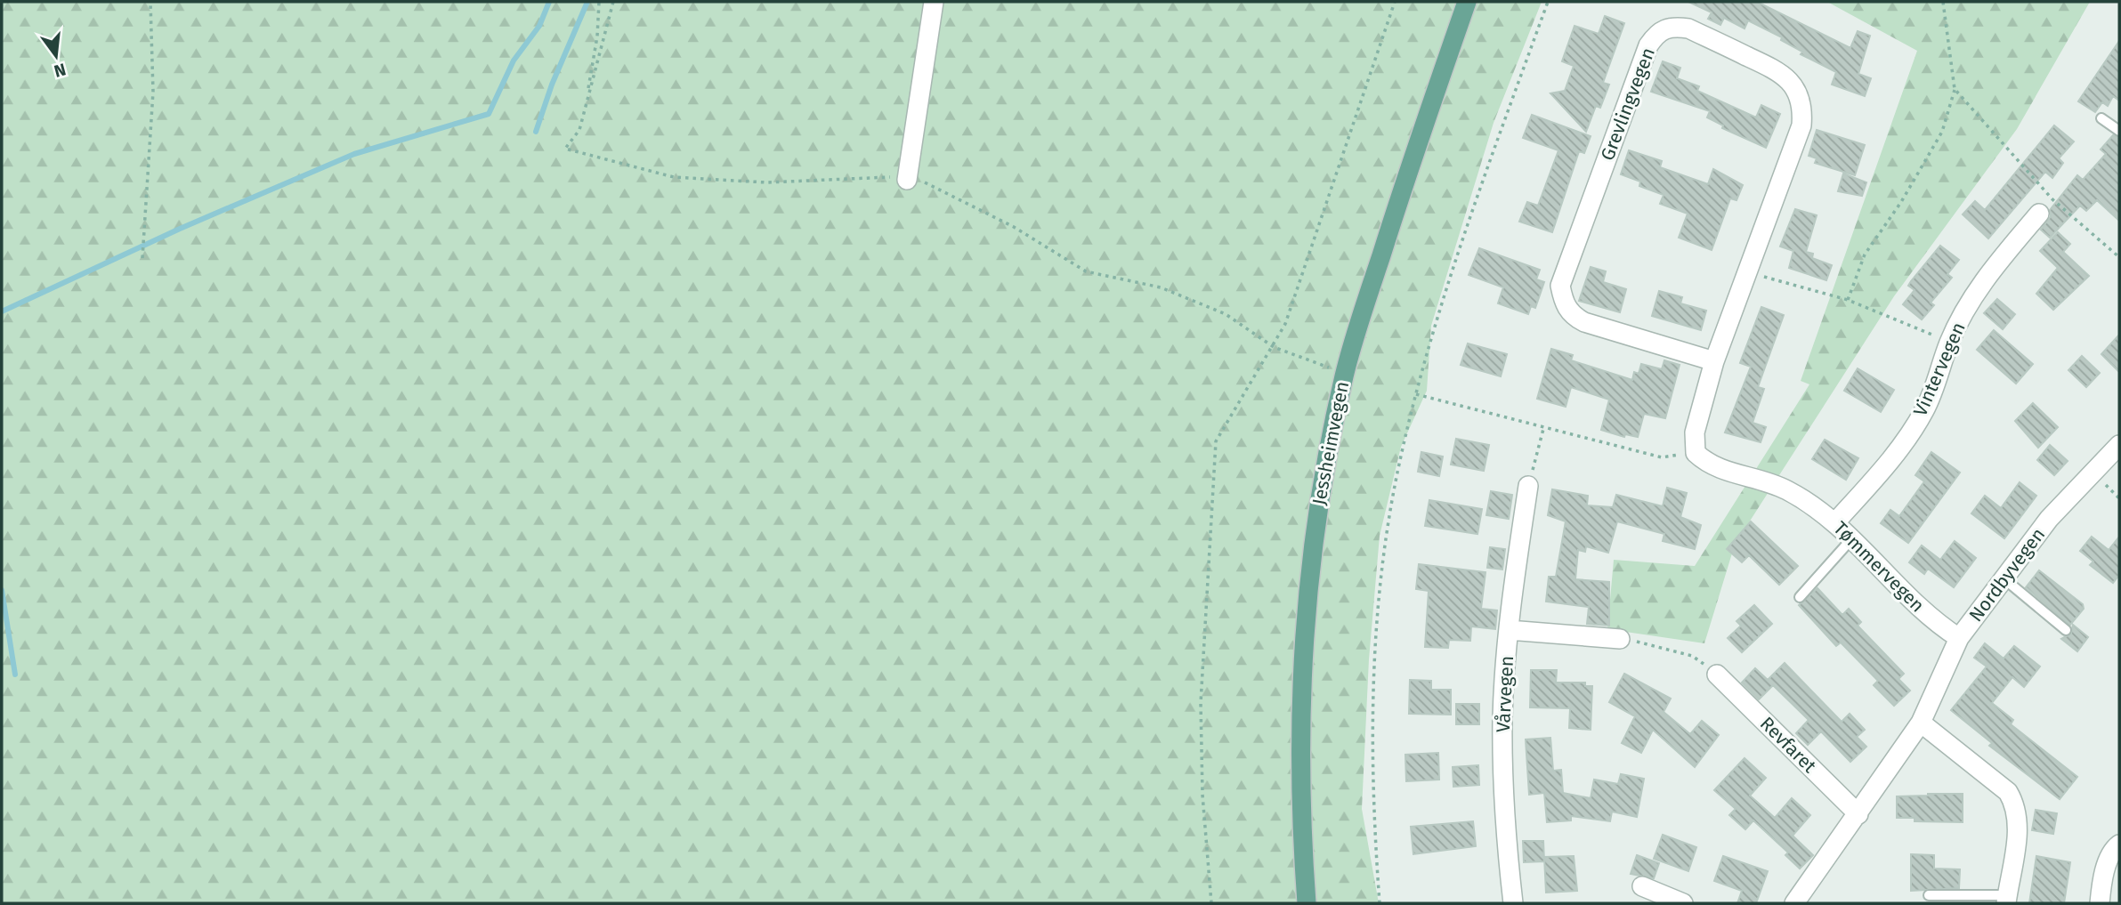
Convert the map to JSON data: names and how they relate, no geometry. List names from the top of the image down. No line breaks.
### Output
{"streets":{"main road":["Jessheimvegen"],"street":["Grevlingvegen","Vintervegen","Tømmervegen","Nordbyvegen","Vårvegen","Revfaret"]},"crossings":[["Grevlingvegen","Tømmervegen"],["Vintervegen","Tømmervegen"],["Tømmervegen","Nordbyvegen"],["Nordbyvegen","Revfaret"]],"north":"bottom"}
